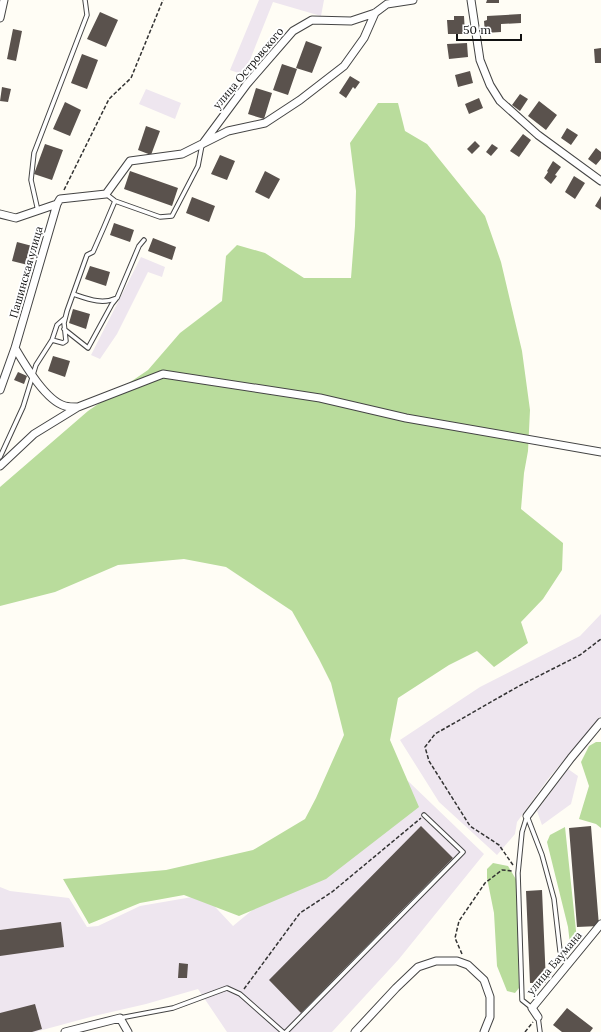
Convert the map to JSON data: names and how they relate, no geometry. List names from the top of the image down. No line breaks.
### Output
{"streets":{"street":["улица Островского","Пашинская улица","улица Баумана"]},"scale_bar":"50 m"}
